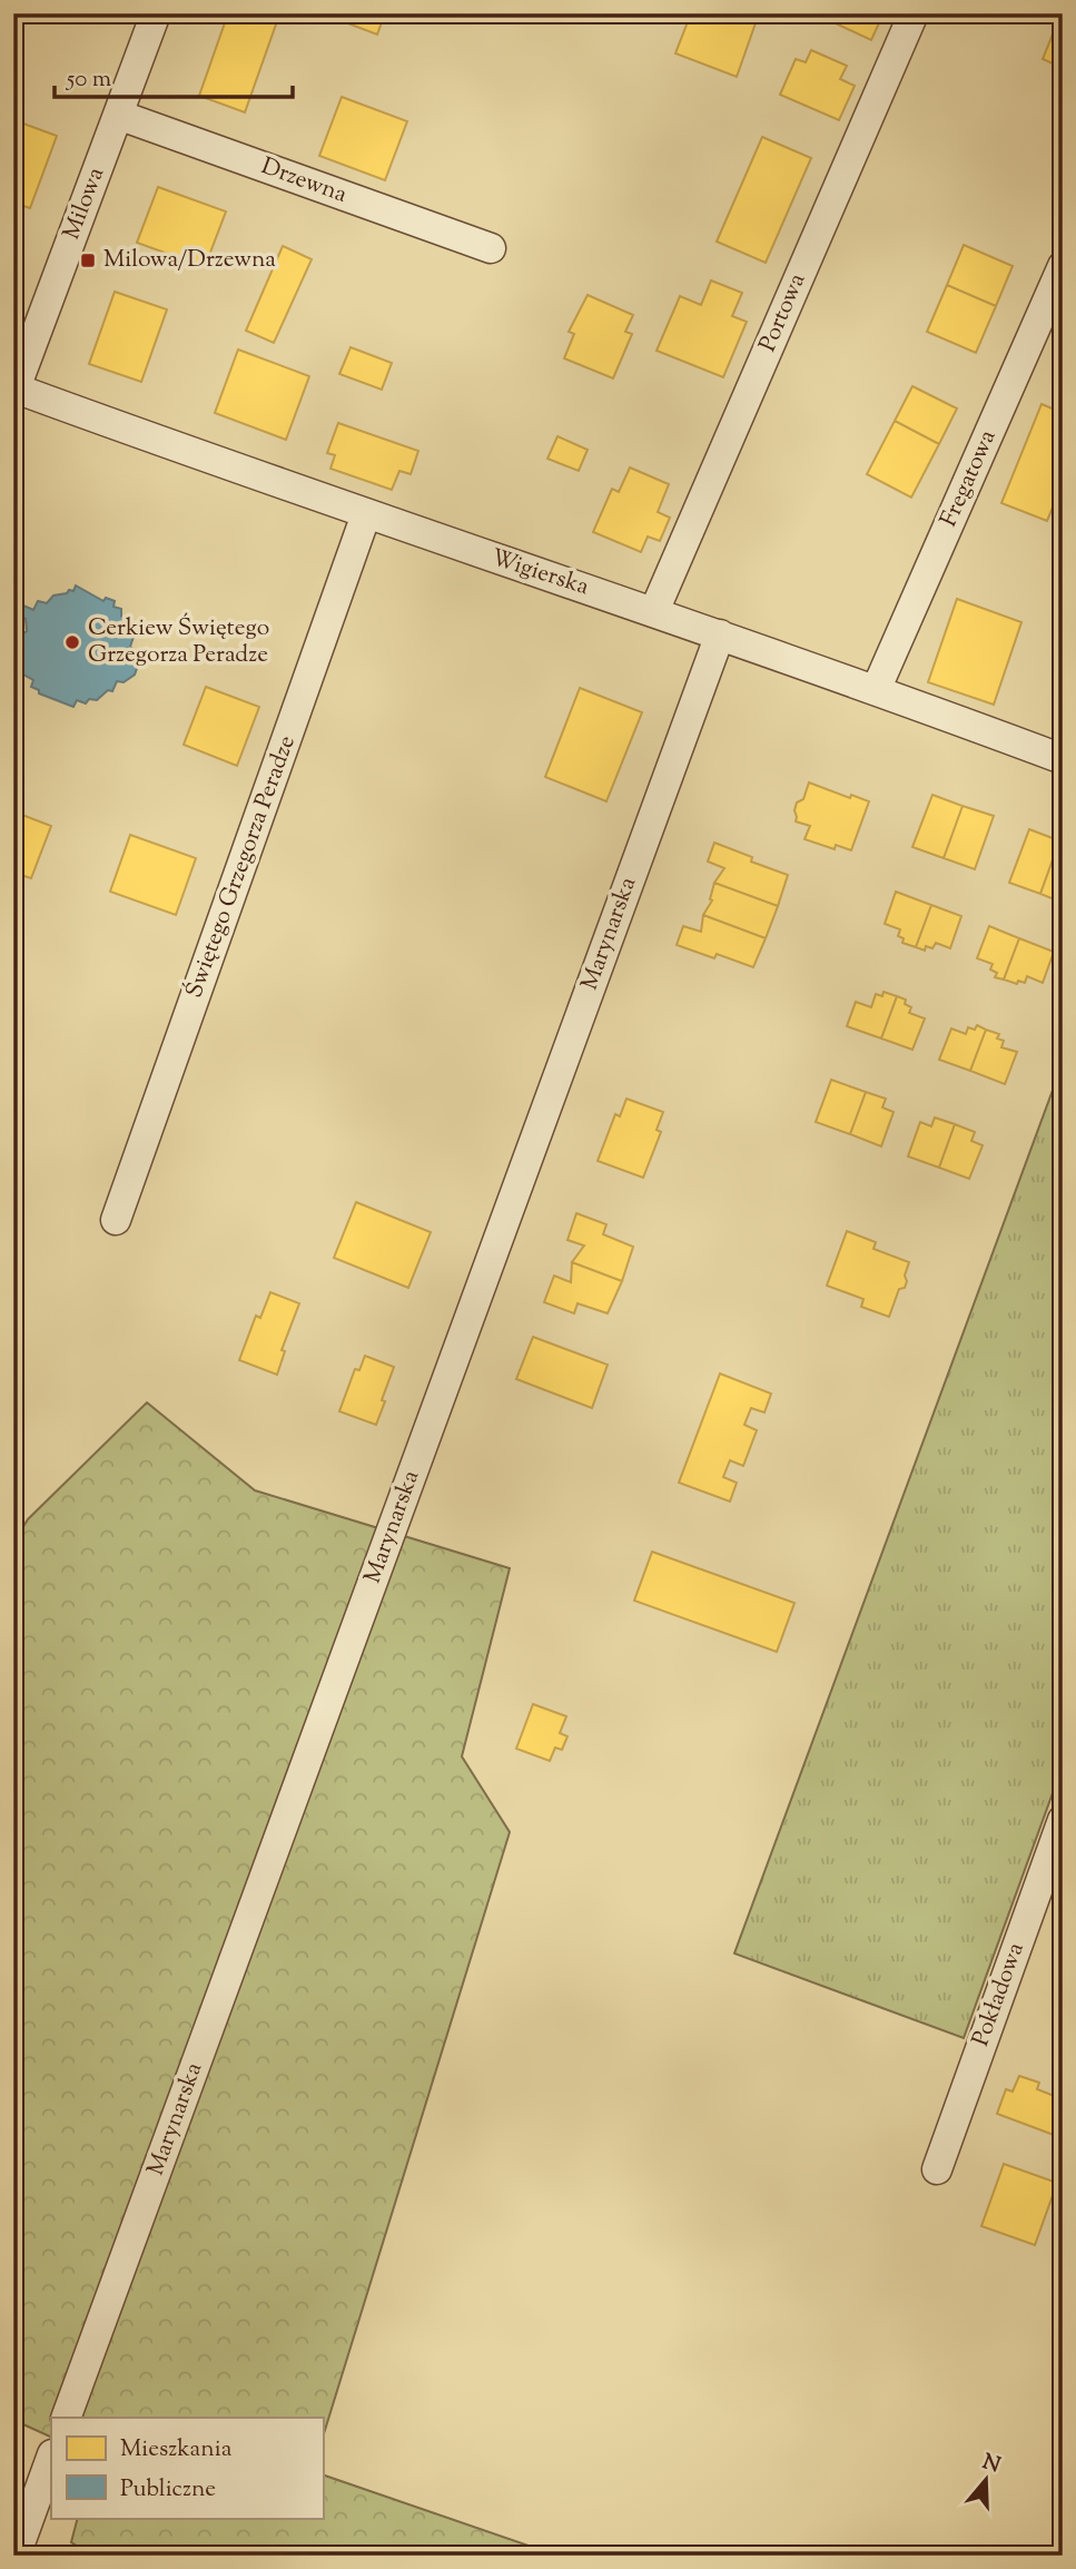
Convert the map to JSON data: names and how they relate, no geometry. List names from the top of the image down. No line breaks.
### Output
{"streets":{"street":["Drzewna","Milowa","Portowa","Fregatowa","Wigierska","Świętego Grzegorza Peradze","Marynarska","Pokładowa"]},"crossings":[["Drzewna","Milowa"],["Milowa","Wigierska"],["Portowa","Wigierska"],["Fregatowa","Wigierska"],["Wigierska","Świętego Grzegorza Peradze"],["Wigierska","Marynarska"]],"places":{"transit":["Milowa/Drzewna"],"other":["Cerkiew Świętego Grzegorza Peradze"]},"legend":["Mieszkania","Publiczne"],"scale_bar":"50 m","north":"top"}
